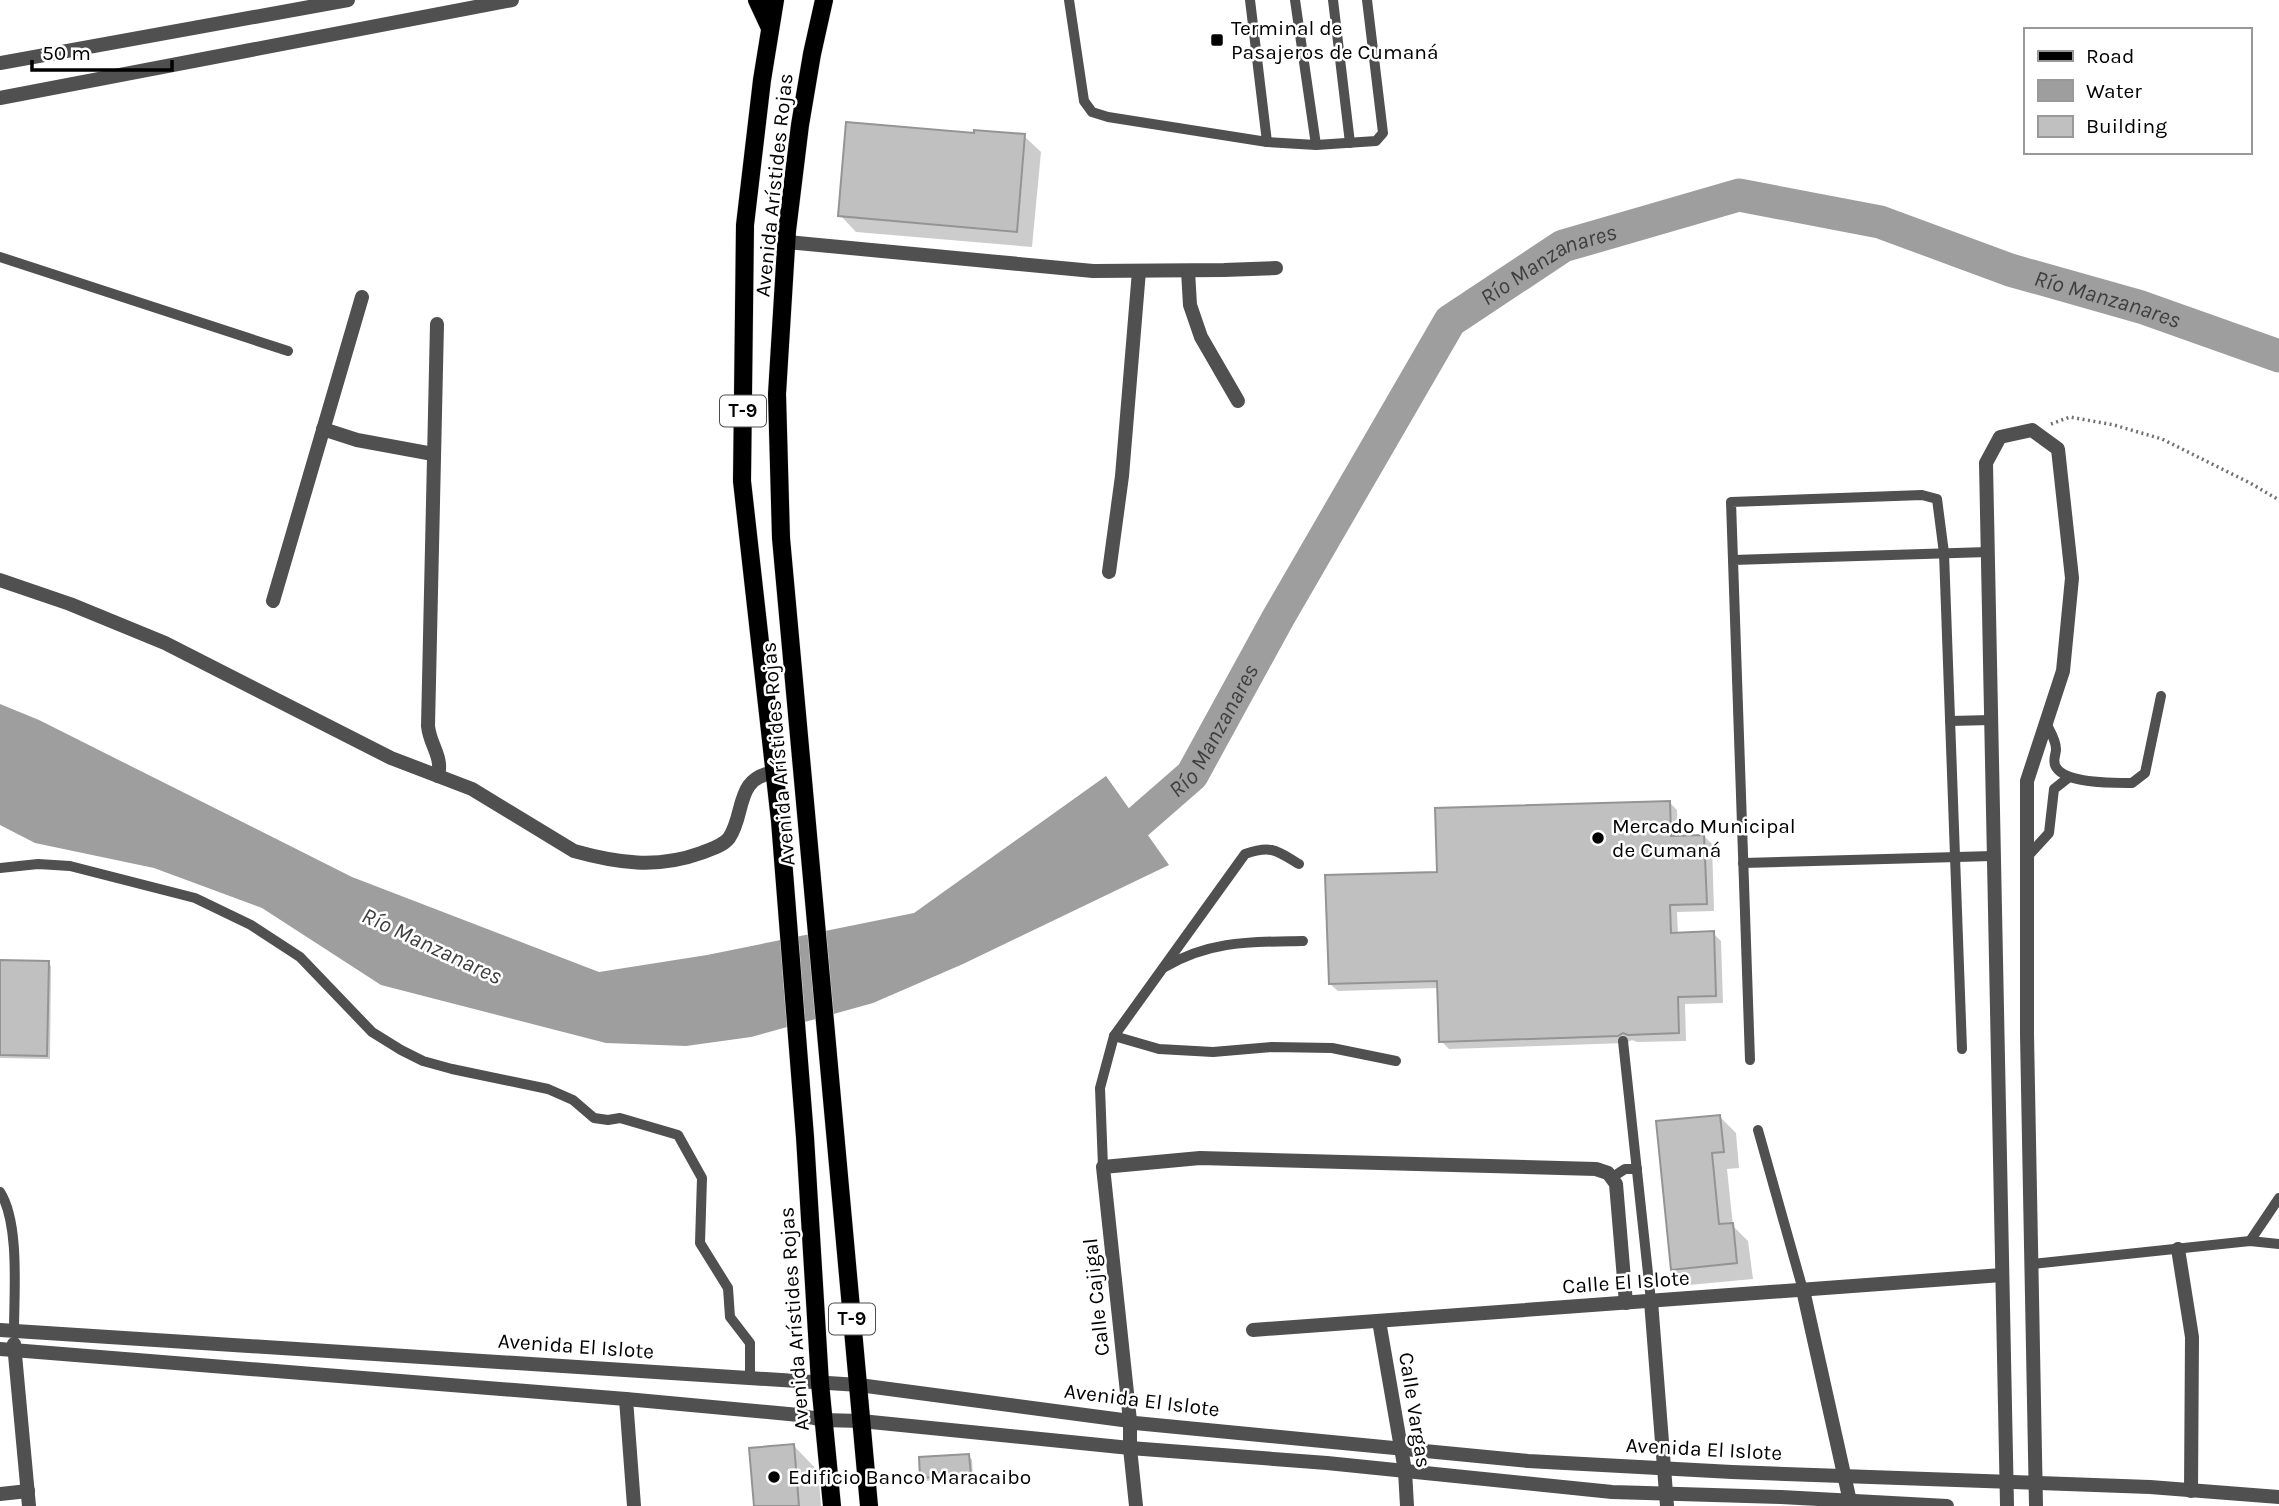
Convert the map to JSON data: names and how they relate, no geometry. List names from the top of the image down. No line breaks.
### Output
{"streets":{"main road":["Avenida Arístides Rojas","T-9"],"street":["Calle El Islote","Calle Cajigal","Avenida El Islote","Calle Vargas"]},"crossings":[["Avenida Arístides Rojas","Avenida El Islote"],["Calle El Islote","Calle Vargas"],["Calle Cajigal","Avenida El Islote"],["Avenida El Islote","Calle Vargas"]],"water":["Río Manzanares"],"places":{"transit":["Terminal de Pasajeros de Cumaná"],"other":["Mercado Municipal de Cumaná","Edificio Banco Maracaibo"]},"legend":["Road","Water","Building"],"scale_bar":"50 m"}
